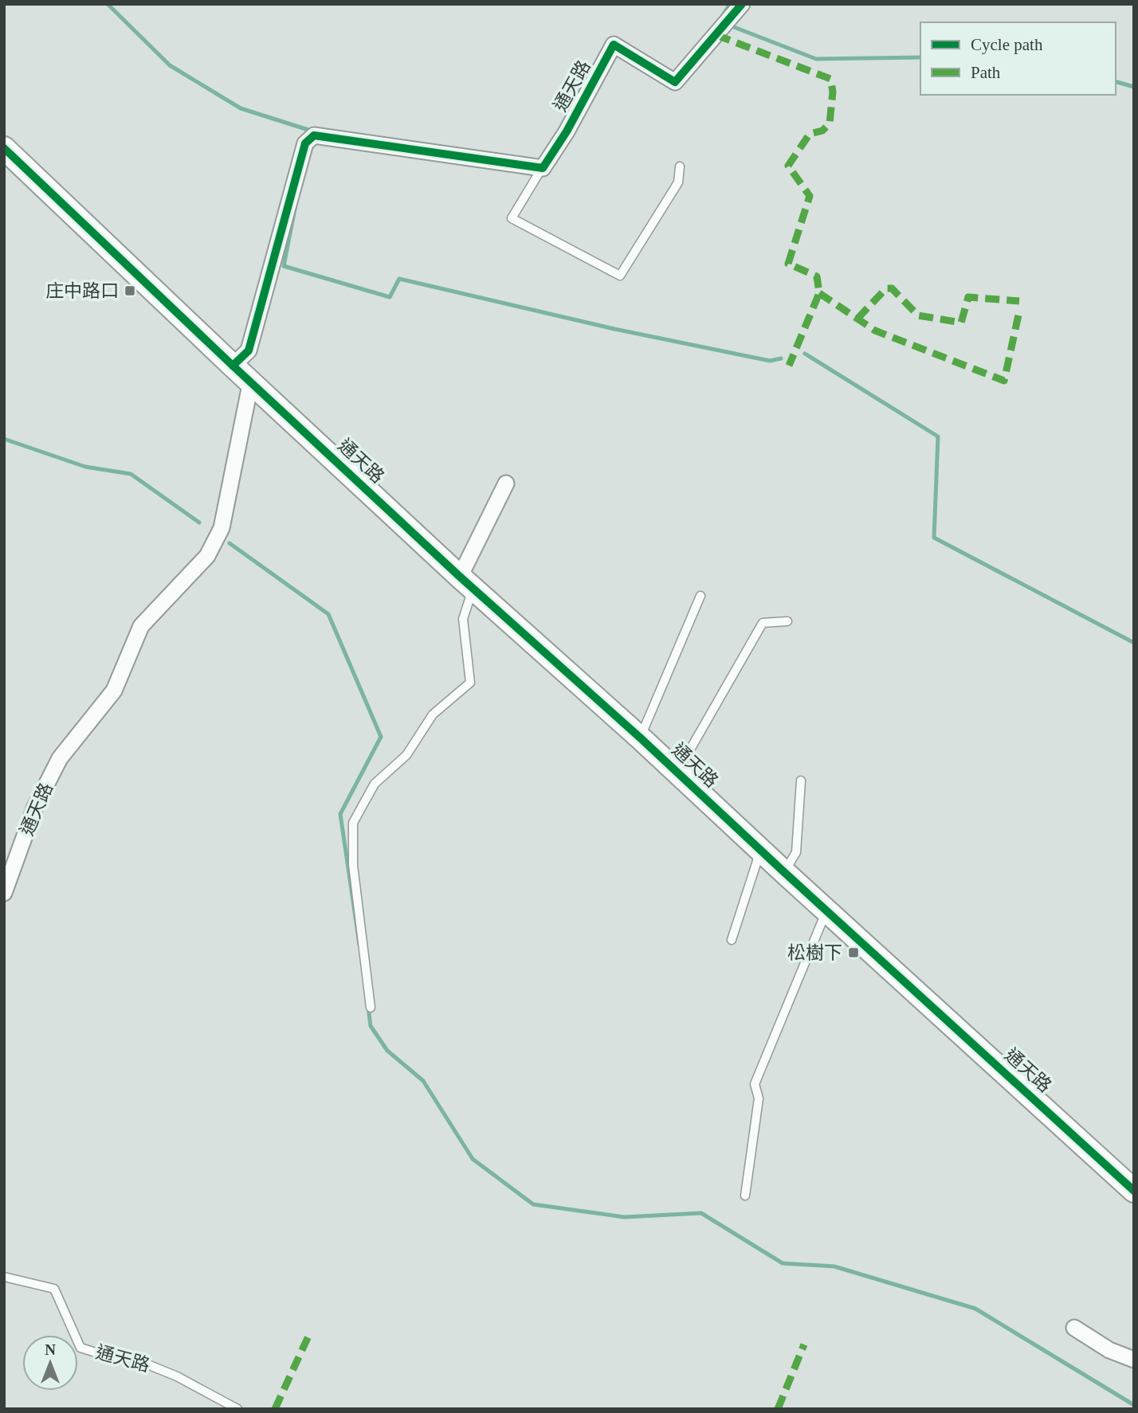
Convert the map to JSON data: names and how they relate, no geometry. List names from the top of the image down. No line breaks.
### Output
{"streets":{"street":["通天路"]},"places":{"transit":["庄中路口","松樹下"]},"legend":["Cycle path","Path"],"north":"top"}
